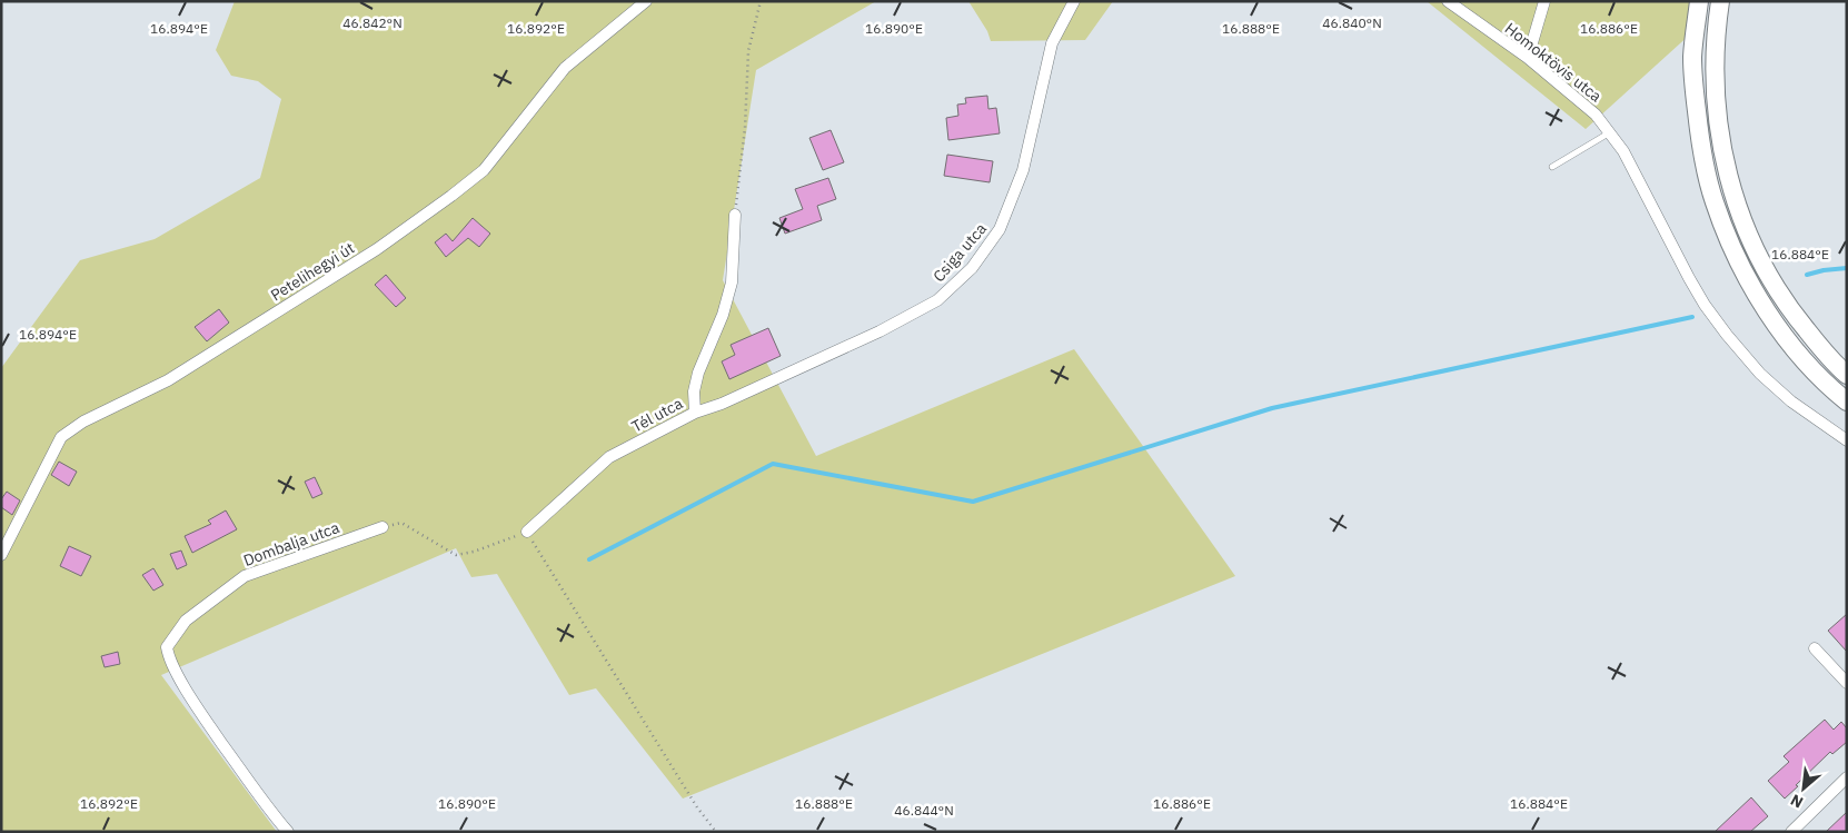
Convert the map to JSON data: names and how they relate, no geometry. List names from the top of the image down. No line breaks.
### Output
{"streets":{"street":["Homoktövis utca","Csiga utca","Petelihegyi út","Tél utca","Dombalja utca"]},"crossings":[["Csiga utca","Tél utca"]],"north":"bottom left","coordinates":["46.842°N","46.840°N","16.894°E","16.892°E","16.890°E","16.888°E","16.886°E","16.884°E","46.844°N"]}
